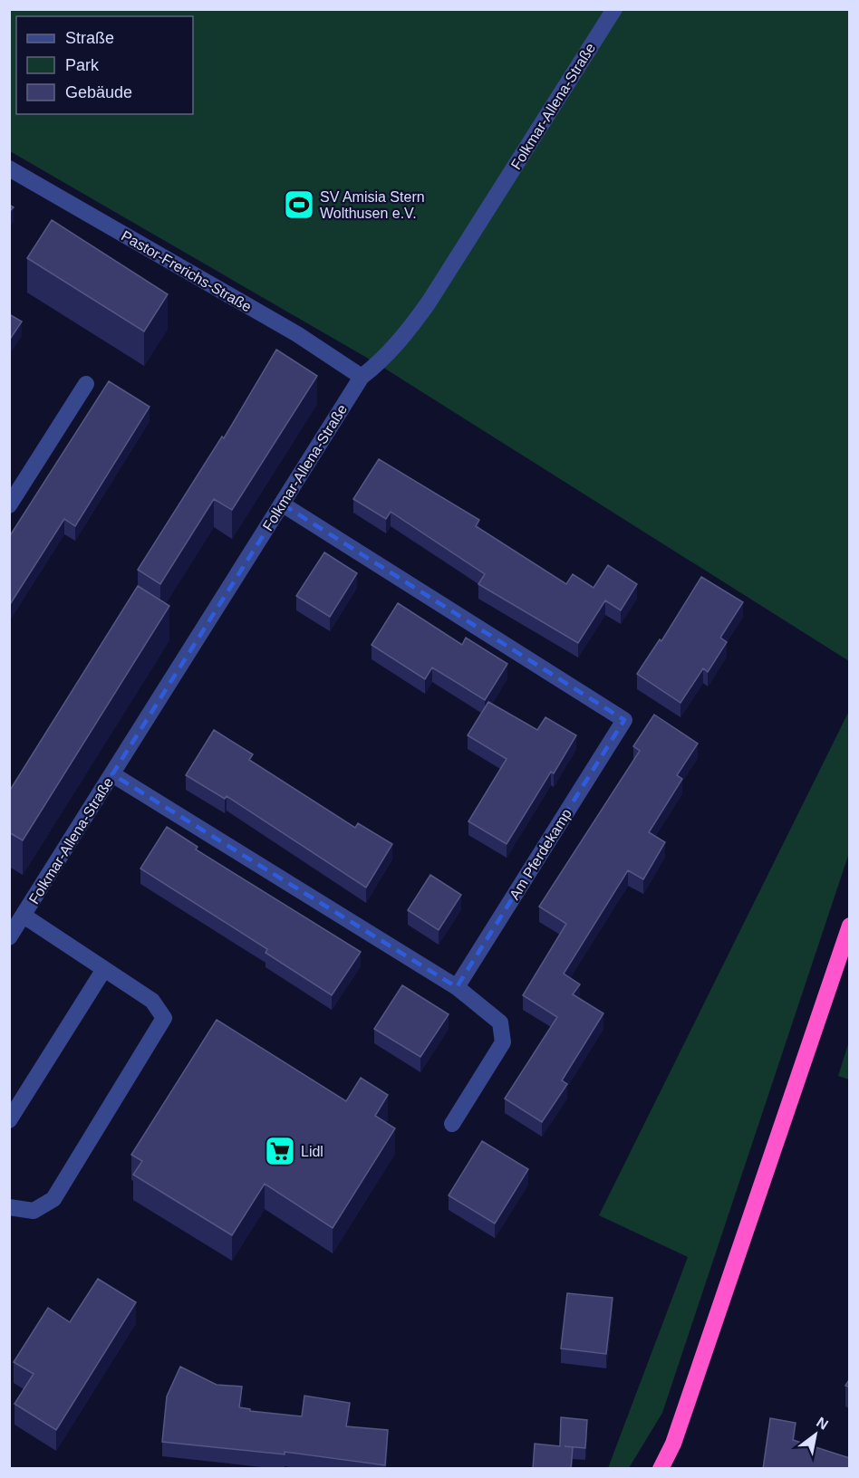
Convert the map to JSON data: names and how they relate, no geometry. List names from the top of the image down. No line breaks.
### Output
{"streets":{"street":["Folkmar-Allena-Straße","Pastor-Frerichs-Straße","Am Pferdekamp"]},"crossings":[["Folkmar-Allena-Straße","Pastor-Frerichs-Straße"],["Folkmar-Allena-Straße","Am Pferdekamp"]],"places":{"sports":["SV Amisia Stern Wolthusen e.V."],"supermarket":["Lidl"]},"legend":["Straße","Park","Gebäude"],"north":"top right"}
